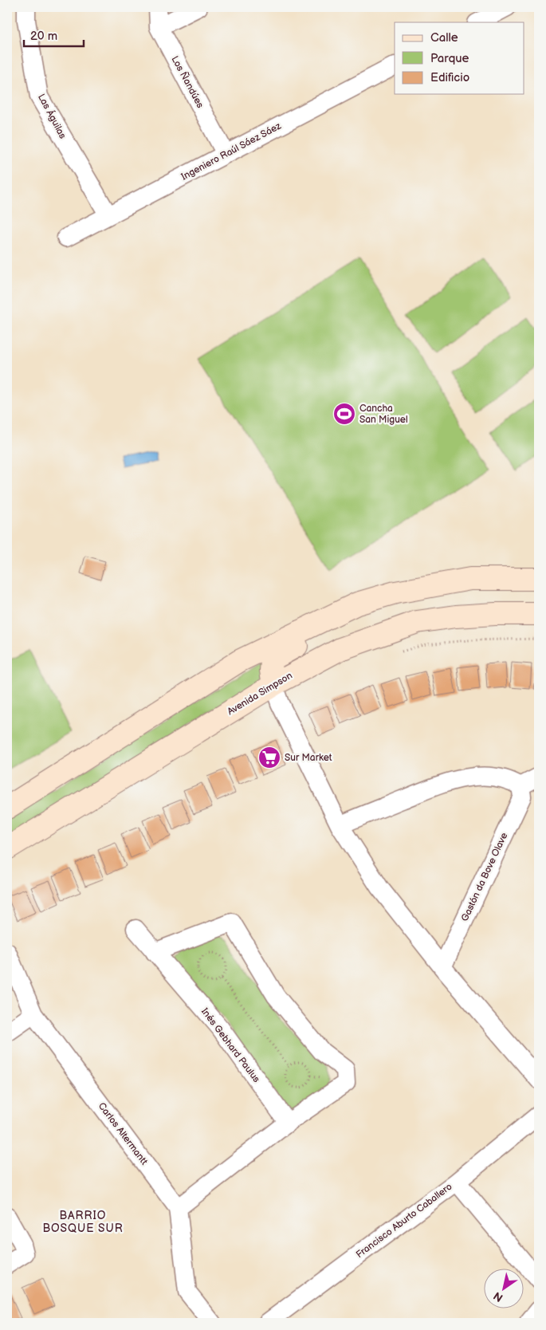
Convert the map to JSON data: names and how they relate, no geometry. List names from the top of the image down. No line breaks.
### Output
{"streets":{"main road":["Avenida Simpson"],"street":["Los Ñandúes","Las Águilas","Ingeniero Raúl Sáez Sáez","Gastón da Bove Olave","Inés Gebhard Paulus","Carlos Altermantt","Francisco Aburto Caballero"]},"crossings":[["Los Ñandúes","Ingeniero Raúl Sáez Sáez"],["Las Águilas","Ingeniero Raúl Sáez Sáez"]],"districts":["BARRIO BOSQUE SUR"],"places":{"sports":["Cancha San Miguel"],"supermarket":["Sur Market"]},"legend":["Calle","Parque","Edificio"],"scale_bar":"20 m","north":"bottom left"}
